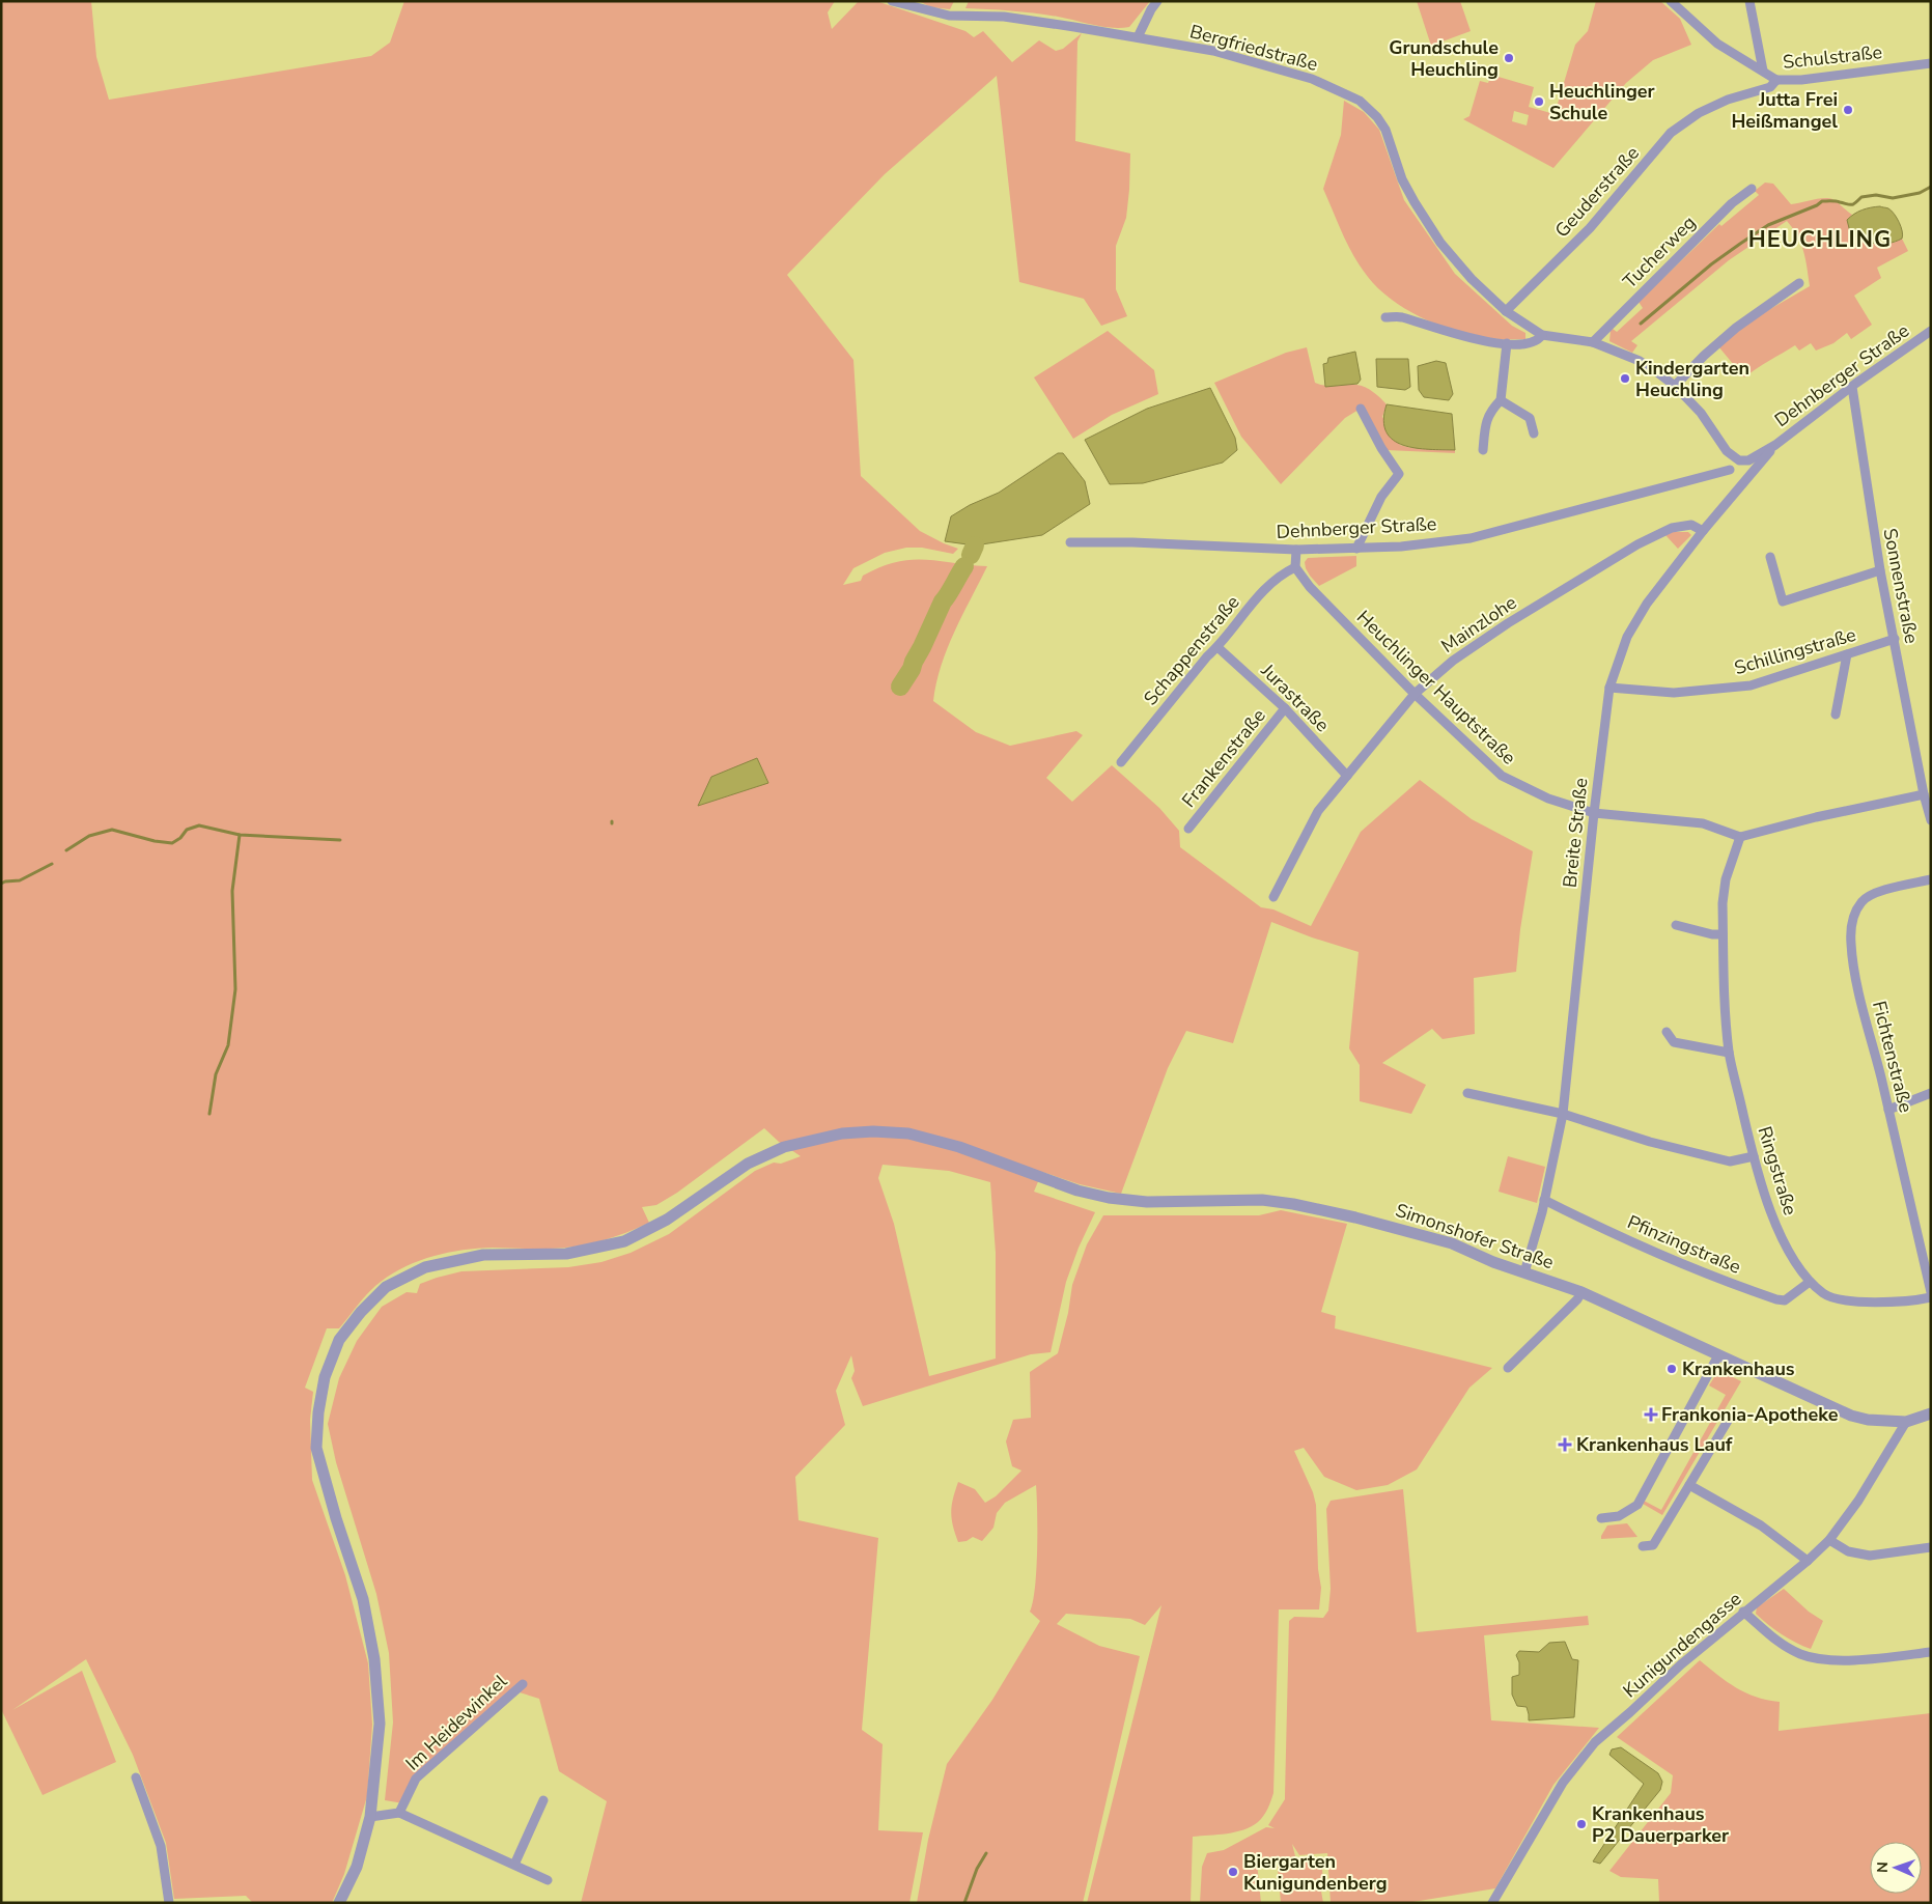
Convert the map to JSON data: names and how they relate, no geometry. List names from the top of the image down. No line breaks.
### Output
{"streets":{"street":["Bergfriedstraße","Schulstraße","Geuderstraße","Tucherweg","Dehnberger Straße","Sonnenstraße","Mainzlohe","Schappenstraße","Schillingstraße","Heuchlinger Hauptstraße","Jurastraße","Frankenstraße","Breite Straße","Fichtenstraße","Ringstraße","Simonshofer Straße","Pfinzingstraße","Kunigundengasse","Im Heidewinkel"]},"crossings":[["Bergfriedstraße","Geuderstraße"],["Bergfriedstraße","Tucherweg"],["Schulstraße","Geuderstraße"],["Dehnberger Straße","Sonnenstraße"],["Dehnberger Straße","Breite Straße"],["Sonnenstraße","Schillingstraße"],["Mainzlohe","Heuchlinger Hauptstraße"],["Mainzlohe","Jurastraße"],["Mainzlohe","Breite Straße"],["Schappenstraße","Heuchlinger Hauptstraße"],["Schappenstraße","Jurastraße"],["Schillingstraße","Breite Straße"],["Heuchlinger Hauptstraße","Breite Straße"],["Heuchlinger Hauptstraße","Ringstraße"],["Jurastraße","Frankenstraße"],["Breite Straße","Simonshofer Straße"],["Breite Straße","Pfinzingstraße"],["Ringstraße","Pfinzingstraße"],["Simonshofer Straße","Kunigundengasse"]],"districts":["HEUCHLING"],"places":{"other":["Grundschule Heuchling","Heuchlinger Schule","Jutta Frei Heißmangel","Kindergarten Heuchling","Krankenhaus","Krankenhaus P2 Dauerparker","Biergarten Kunigundenberg"],"health":["Frankonia-Apotheke","Krankenhaus Lauf"]},"north":"left"}
